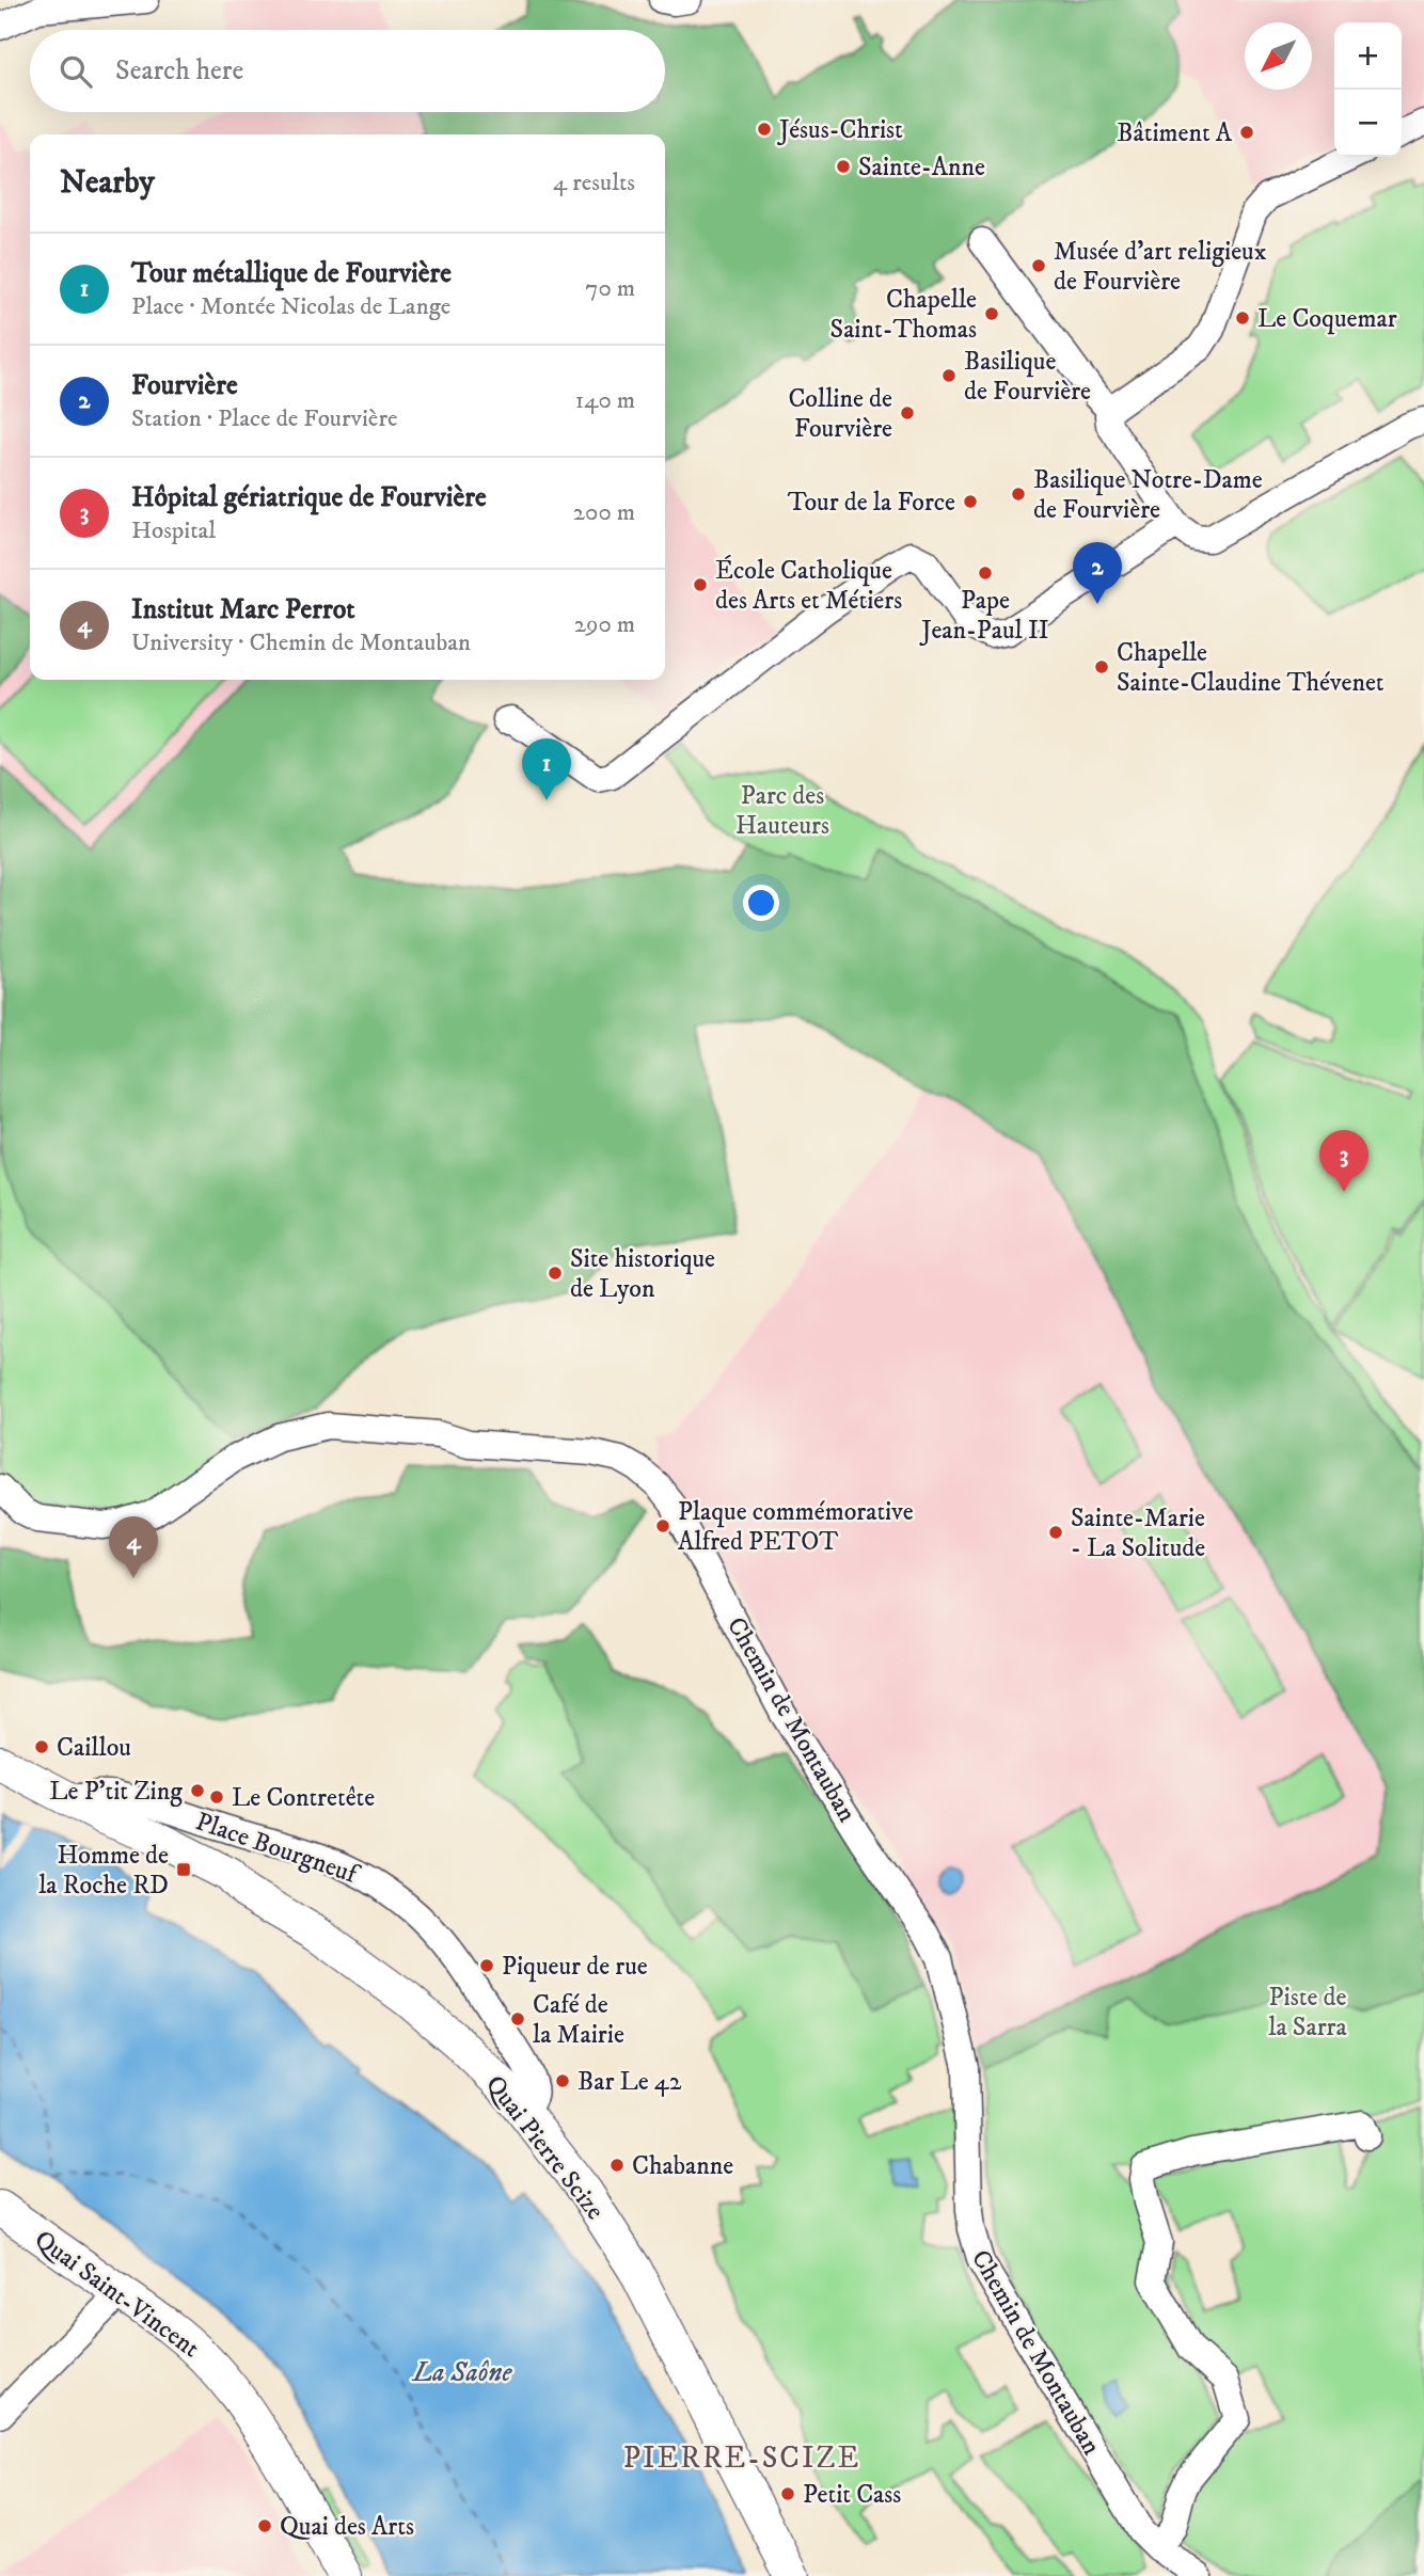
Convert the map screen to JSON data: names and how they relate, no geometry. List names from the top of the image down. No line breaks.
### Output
{"streets":{"main road":["Quai Pierre Scize","Quai Saint-Vincent"],"street":["Chemin de Montauban","Place Bourgneuf"]},"crossings":[["Place Bourgneuf","Quai Pierre Scize"]],"districts":["PIERRE-SCIZE"],"water":["La Saône"],"parks":["Parc des Hauteurs","Piste de la Sarra"],"places":{"other":["Jésus-Christ","Bâtiment A","Sainte-Anne","Musée d'art religieux de Fourvière","Chapelle Saint-Thomas","Le Coquemar","Basilique de Fourvière","Colline de Fourvière","Basilique Notre-Dame de Fourvière","Tour de la Force","Pape Jean-Paul II","École Catholique des Arts et Métiers","Chapelle Sainte-Claudine Thévenet","Site historique de Lyon","Plaque commémorative Alfred PETOT","Sainte-Marie - La Solitude","Caillou","Le P'tit Zing","Le Contretête","Piqueur de rue","Café de la Mairie","Bar Le 42","Chabanne","Petit Cass","Quai des Arts"],"transit":["Homme de la Roche RD"]},"north":"bottom left","page":{"map_buttons":["+","−"],"search":"Search here","heading":["Nearby","4 results"],"list":[{"mark":"1","name":"Tour métallique de Fourvière","note":"Place · Montée Nicolas de Lange","value":"70 m"},{"mark":"2","name":"Fourvière","note":"Station · Place de Fourvière","value":"140 m"},{"mark":"3","name":"Hôpital gériatrique de Fourvière","note":"Hospital","value":"200 m"},{"mark":"4","name":"Institut Marc Perrot","note":"University · Chemin de Montauban","value":"290 m"}],"pins":["2","1","3","4"]}}
